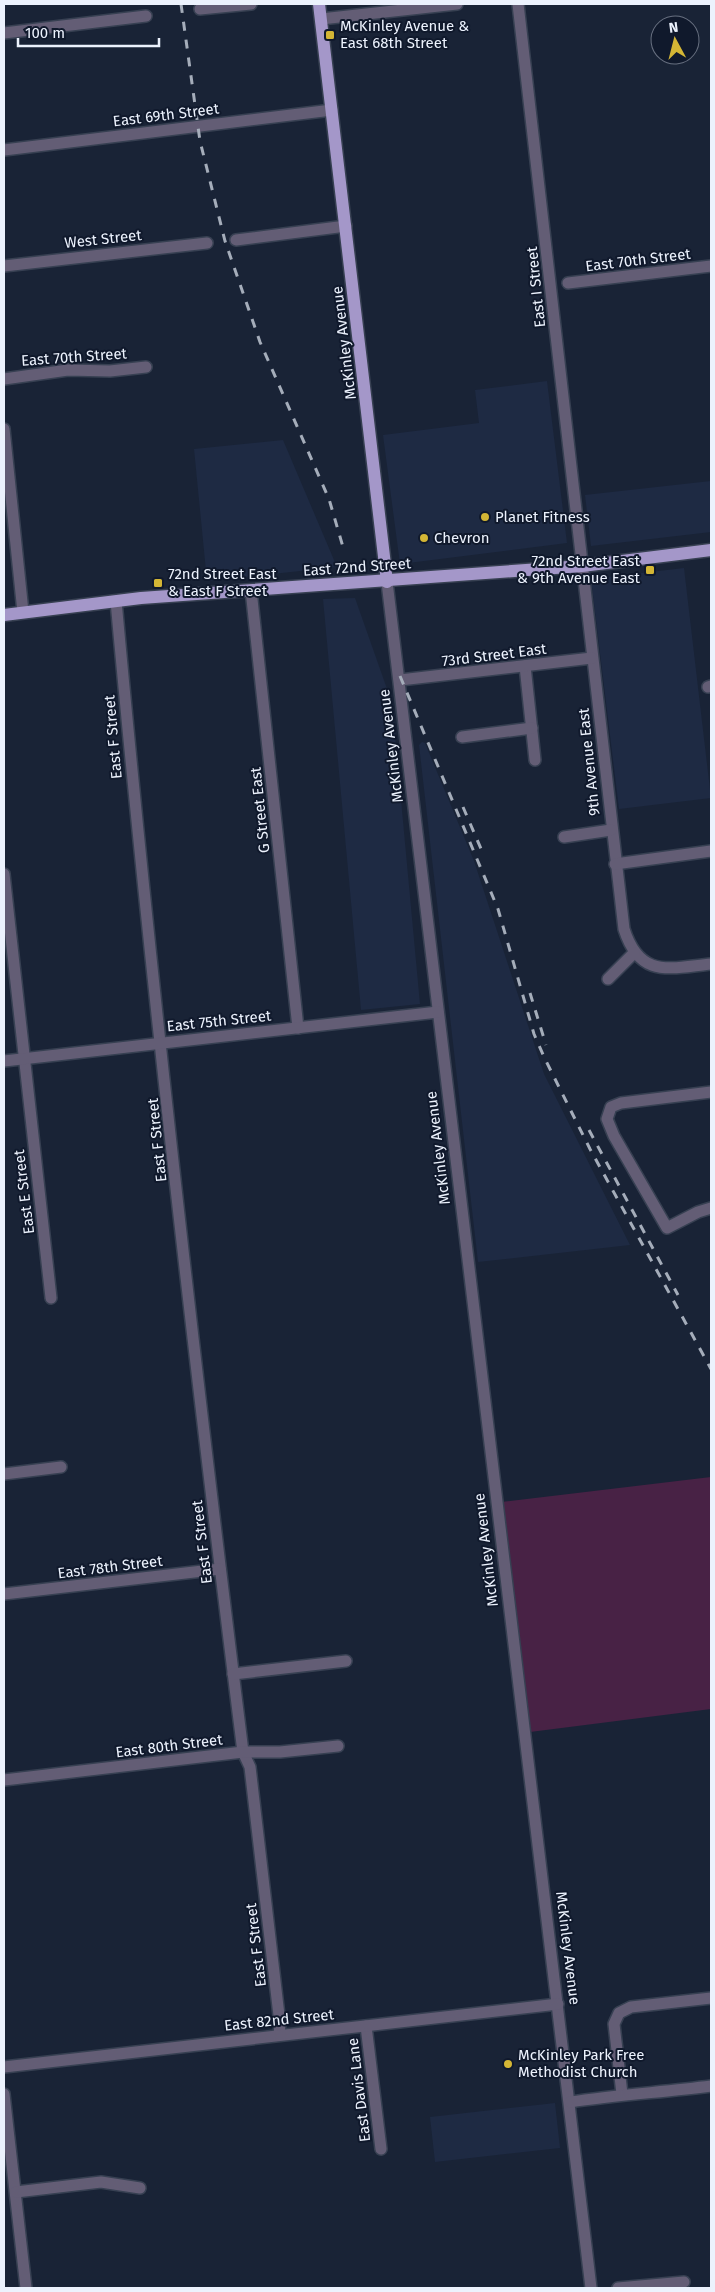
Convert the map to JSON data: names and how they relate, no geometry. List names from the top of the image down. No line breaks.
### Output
{"streets":{"main road":["McKinley Avenue","East 72nd Street"],"street":["East 69th Street","West Street","East 70th Street","East I Street","73rd Street East","East F Street","9th Avenue East","G Street East","East 75th Street","East E Street","East 78th Street","East 80th Street","East 82nd Street","East Davis Lane"]},"crossings":[["East 69th Street","McKinley Avenue"],["East I Street","East 72nd Street"],["East I Street","9th Avenue East"],["McKinley Avenue","East 72nd Street"],["McKinley Avenue","73rd Street East"],["McKinley Avenue","East 75th Street"],["McKinley Avenue","East 82nd Street"],["East 72nd Street","East F Street"],["East 72nd Street","9th Avenue East"],["East 72nd Street","G Street East"],["73rd Street East","9th Avenue East"],["East F Street","East 75th Street"],["East F Street","East 78th Street"],["East F Street","East 80th Street"],["East F Street","East 82nd Street"],["G Street East","East 75th Street"],["East 75th Street","East E Street"],["East 82nd Street","East Davis Lane"]],"places":{"transit":["McKinley Avenue & East 68th Street","72nd Street East & 9th Avenue East","72nd Street East & East F Street"],"other":["Planet Fitness","Chevron","McKinley Park Free Methodist Church"]},"scale_bar":"100 m","north":"top"}
